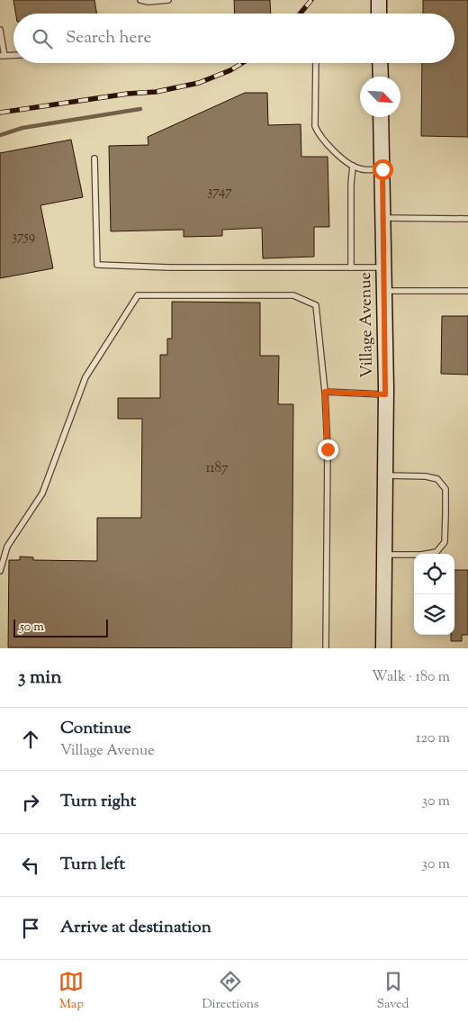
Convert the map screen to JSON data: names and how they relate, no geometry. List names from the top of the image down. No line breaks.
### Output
{"streets":{"street":["Village Avenue"]},"house_numbers":["3747","3759","1187"],"scale_bar":"50 m","north":"bottom right","page":{"search":"Search here","scale":"50 m","heading":["3 min","Walk · 180 m"],"list":[["Continue","Village Avenue","120 m"],["Turn right","30 m"],["Turn left","30 m"],"Arrive at destination"],"nav":["Map","Directions","Saved"]}}
